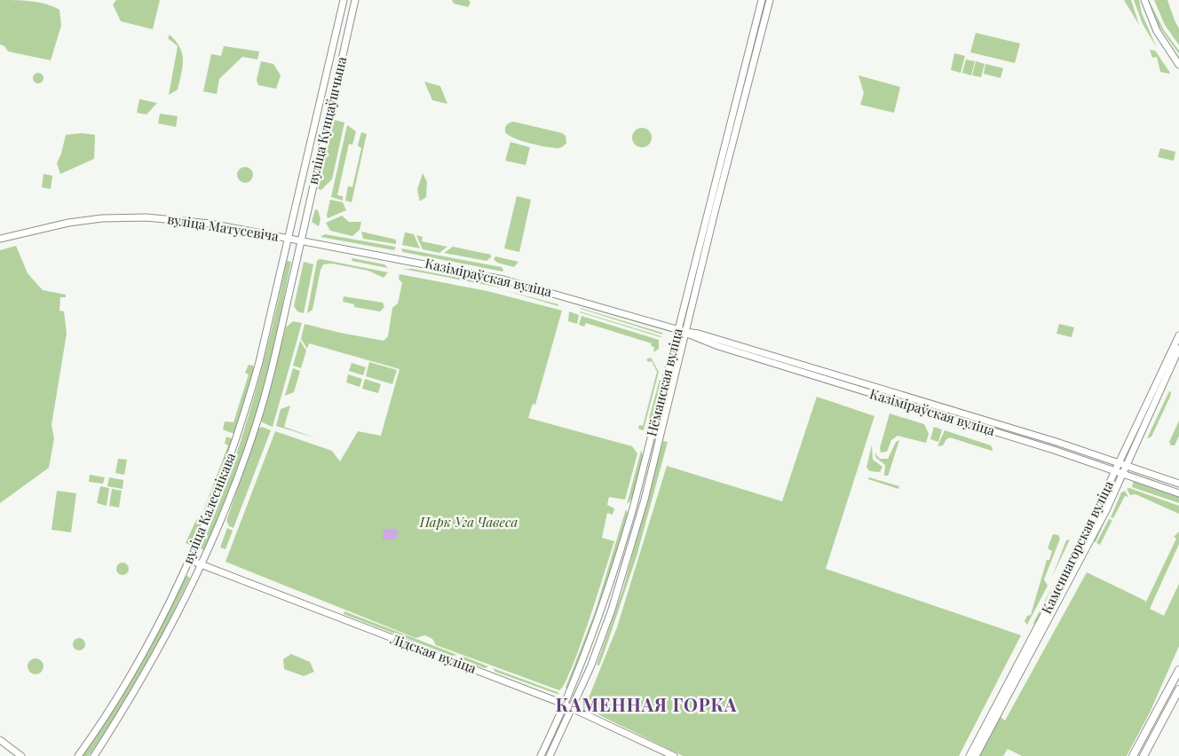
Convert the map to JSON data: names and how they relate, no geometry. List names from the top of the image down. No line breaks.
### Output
{"streets":{"main road":["вуліца Кунцаўшчына","вуліца Матусевіча","Казіміраўская вуліца","Нёманская вуліца","вуліца Калеснікава","Каменнагорская вуліца","Лідская вуліца"]},"crossings":[["вуліца Кунцаўшчына","вуліца Матусевіча"],["вуліца Кунцаўшчына","Казіміраўская вуліца"],["вуліца Кунцаўшчына","вуліца Калеснікава"],["вуліца Матусевіча","Казіміраўская вуліца"],["вуліца Матусевіча","вуліца Калеснікава"],["Казіміраўская вуліца","Нёманская вуліца"],["Казіміраўская вуліца","вуліца Калеснікава"],["Казіміраўская вуліца","Каменнагорская вуліца"],["Нёманская вуліца","Лідская вуліца"],["вуліца Калеснікава","Лідская вуліца"]],"districts":["КАМЕННАЯ ГОРКА"],"parks":["Парк Уга Чавеса"]}
